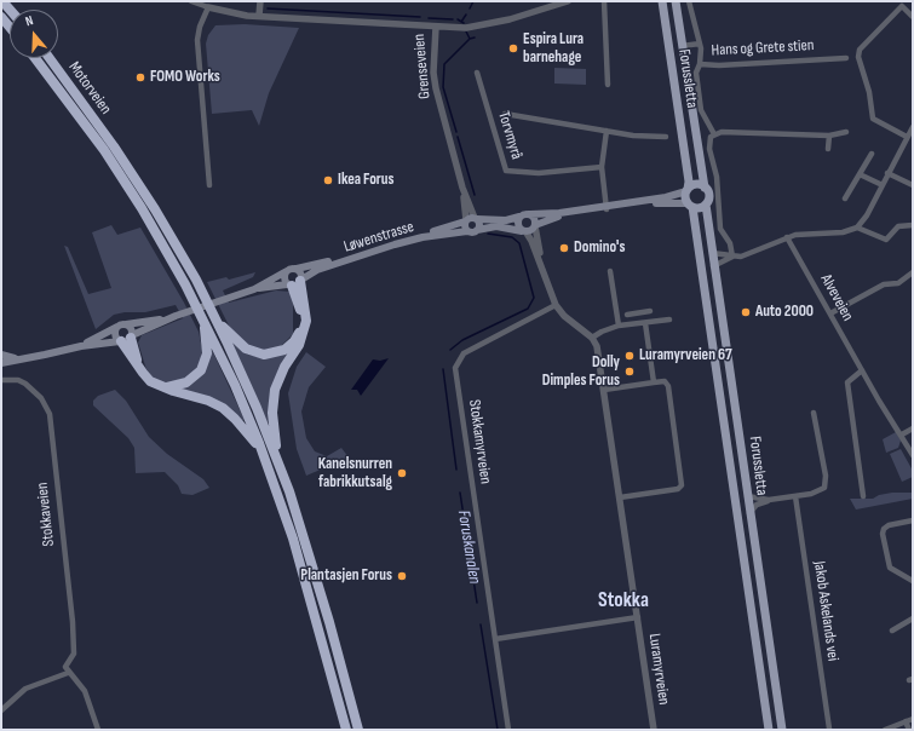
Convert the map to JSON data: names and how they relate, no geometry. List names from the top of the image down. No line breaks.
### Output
{"streets":{"highway":["Motorveien"],"main road":["Forussletta","Løwenstrasse"],"street":["Hans og Grete stien","Grenseveien","Torvmyrå","Alveveien","Stokkamyrveien","Stokkaveien","Jakob Askelands vei","Luramyrveien"]},"crossings":[["Hans og Grete stien","Forussletta"],["Grenseveien","Løwenstrasse"]],"districts":["Stokka"],"water":["Foruskanalen"],"places":["Espira Lura barnehage","FOMO Works","Ikea Forus","Domino's","Auto 2000","Luramyrveien 67","Dolly Dimples Forus","Kanelsnurren fabrikkutsalg","Plantasjen Forus"],"north":"top"}
